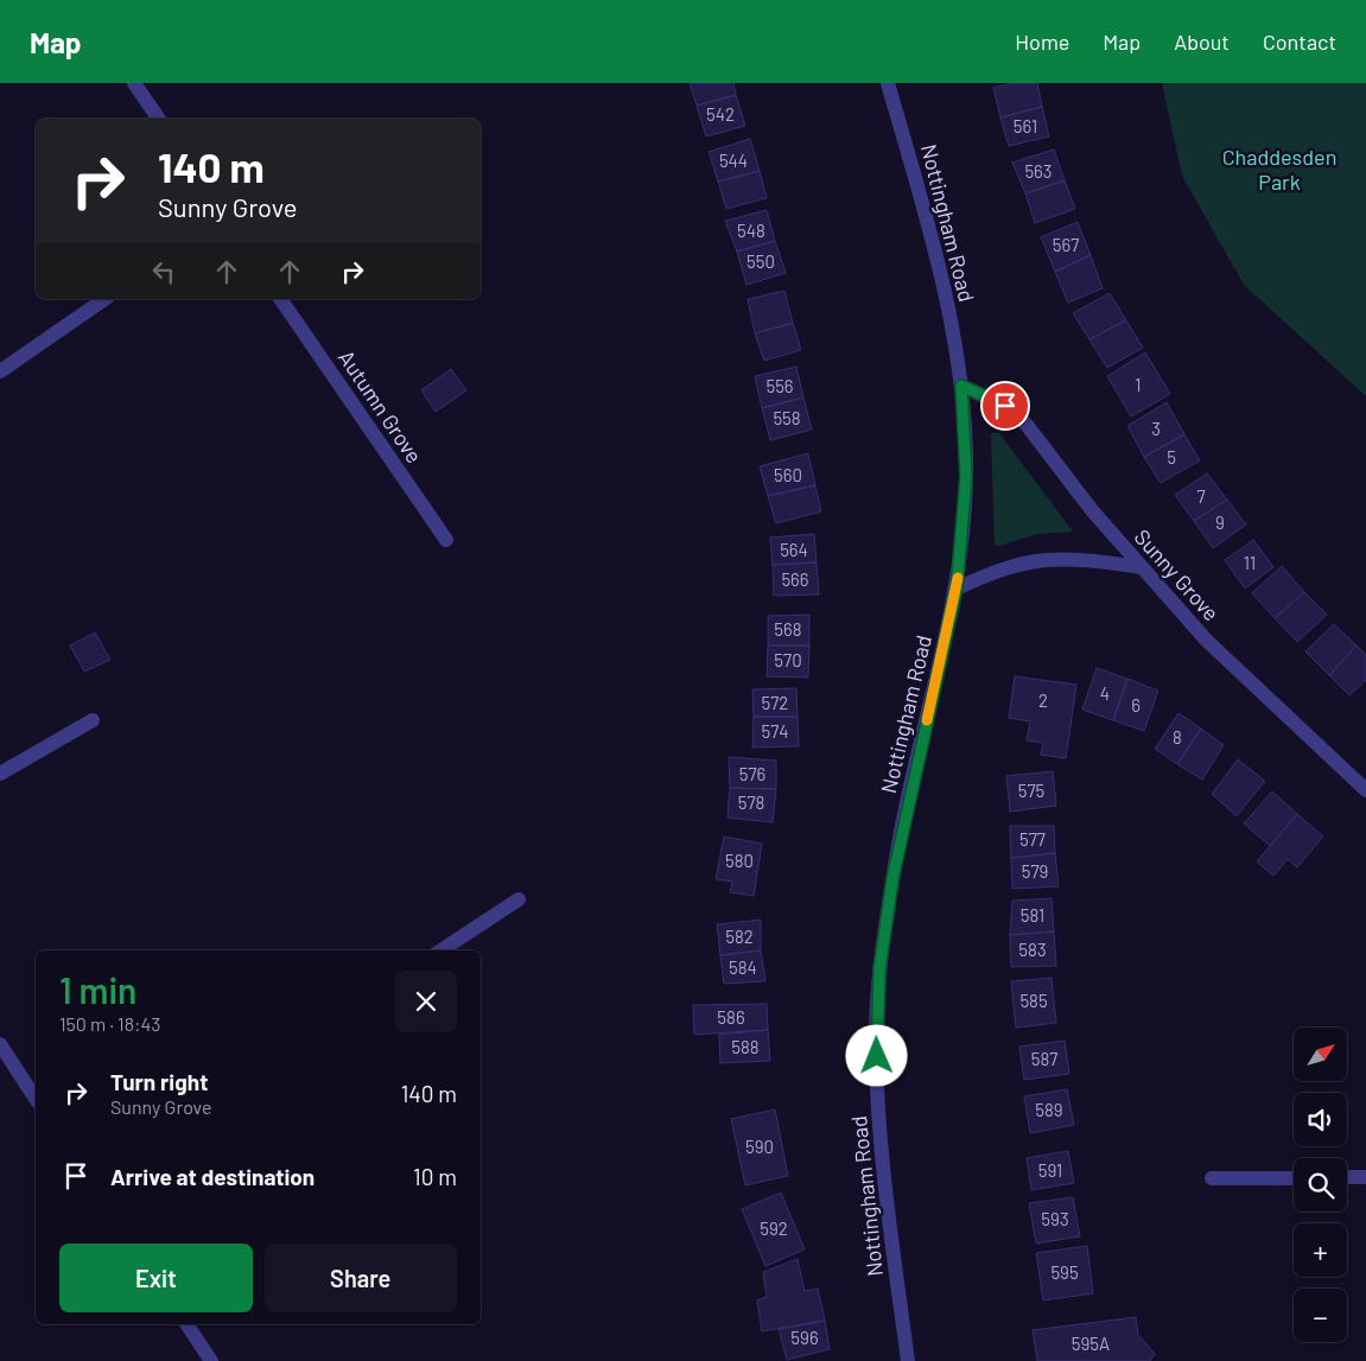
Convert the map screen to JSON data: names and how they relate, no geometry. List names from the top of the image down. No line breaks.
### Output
{"streets":{"street":["Nottingham Road","Autumn Grove","Sunny Grove"]},"crossings":[["Nottingham Road","Sunny Grove"]],"parks":["Chaddesden Park"],"house_numbers":["542","561","544","563","548","567","550","1","556","558","3","5","560","7","9","564","11","566","568","570","4","2","572","6","574","8","576","575","578","577","580","579","581","582","583","584","585","586","588","587","589","590","591","593","592","595","596","595A"],"north":"top right","page":{"header":"Map","nav":["Home","Map","About","Contact"],"turn":["140 m","Sunny Grove"],"heading":["1 min","150 m · 18:43"],"map_buttons":["+","−"],"list":[{"name":"Turn right","note":"Sunny Grove","value":"140 m"},{"name":"Arrive at destination","value":"10 m"}],"buttons":["Exit","Share"]}}
